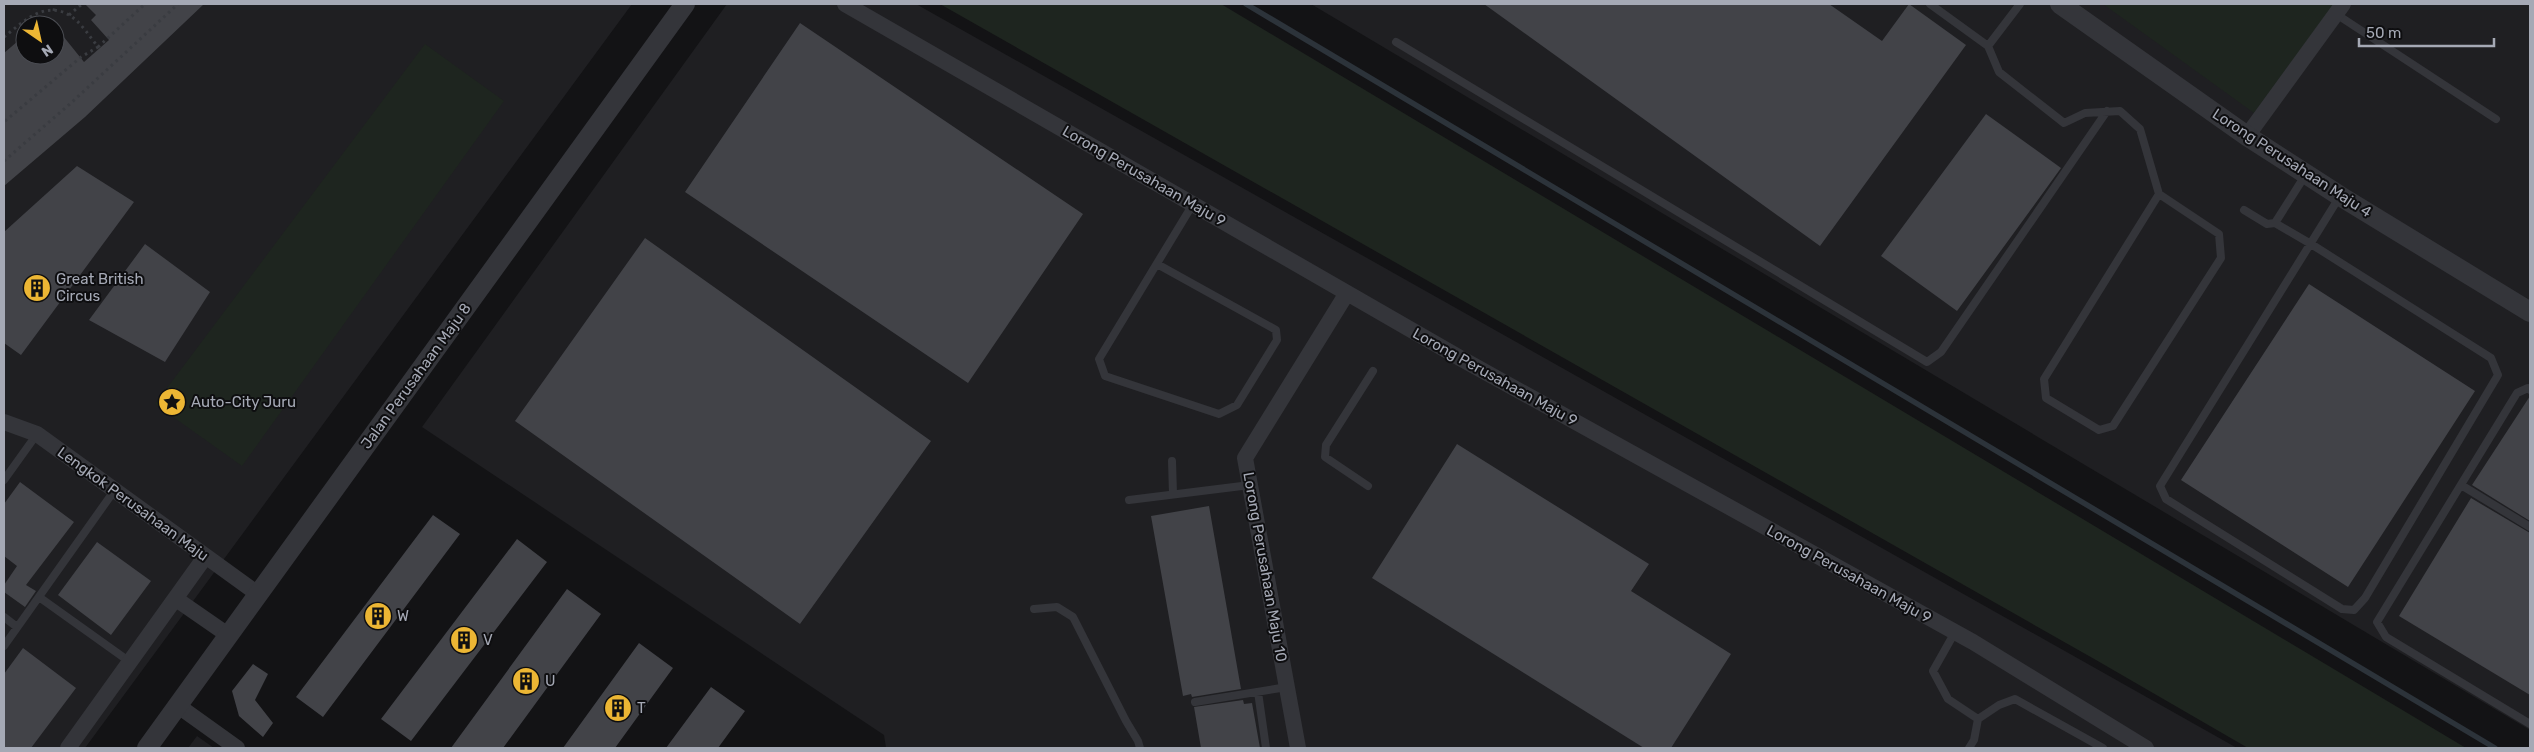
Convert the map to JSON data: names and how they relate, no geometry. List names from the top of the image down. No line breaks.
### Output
{"streets":{"street":["Lorong Perusahaan Maju 4","Lorong Perusahaan Maju 9","Jalan Perusahaan Maju 8","Lengkok Perusahaan Maju","Lorong Perusahaan Maju 10"]},"crossings":[["Lorong Perusahaan Maju 9","Lorong Perusahaan Maju 10"],["Jalan Perusahaan Maju 8","Lengkok Perusahaan Maju"]],"places":{"building":["Great British Circus","W","V","U","T"],"place":["Auto-City Juru"]},"scale_bar":"50 m","north":"bottom right"}
